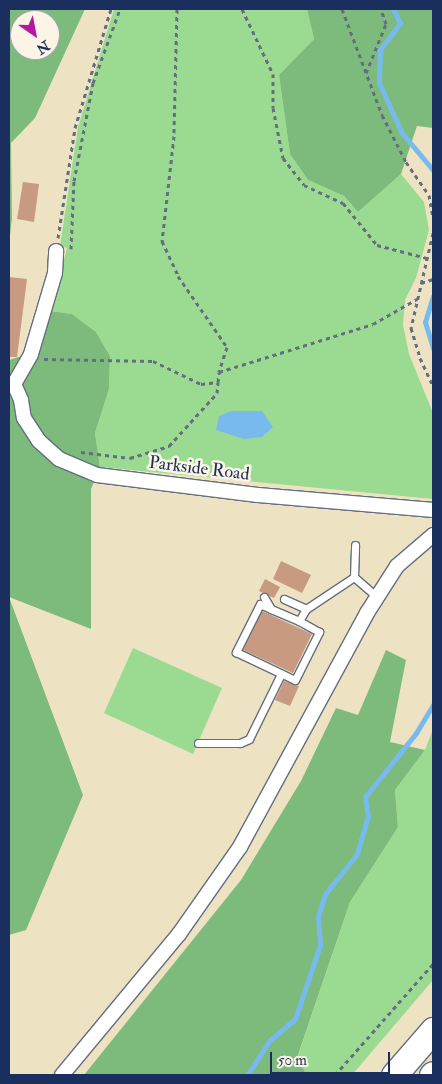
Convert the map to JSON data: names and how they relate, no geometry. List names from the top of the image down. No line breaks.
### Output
{"streets":{"street":["Parkside Road"]},"scale_bar":"50 m","north":"bottom right"}
